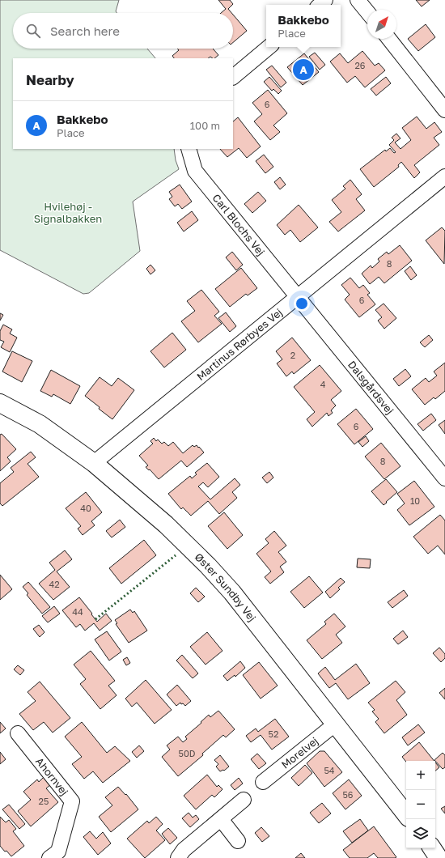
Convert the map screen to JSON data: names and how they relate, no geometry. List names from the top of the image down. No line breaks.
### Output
{"streets":{"street":["Carl Blochs Vej","Martinus Rørbyes Vej","Dalsgårdsvej","Øster Sundby Vej","Morelvej","Ahornvej"]},"crossings":[["Carl Blochs Vej","Martinus Rørbyes Vej"],["Carl Blochs Vej","Dalsgårdsvej"],["Martinus Rørbyes Vej","Dalsgårdsvej"],["Martinus Rørbyes Vej","Øster Sundby Vej"],["Øster Sundby Vej","Morelvej"]],"parks":["Hvilehøj - Signalbakken"],"house_numbers":["26","6","8","6","2","4","6","8","10","40","42","44","52","50D","54","56","25"],"north":"top right","page":{"popup":["Bakkebo","Place"],"search":"Search here","pins":"A","heading":"Nearby","list":[{"mark":"A","name":"Bakkebo","note":"Place","value":"100 m"}],"map_buttons":["+","−"]}}
